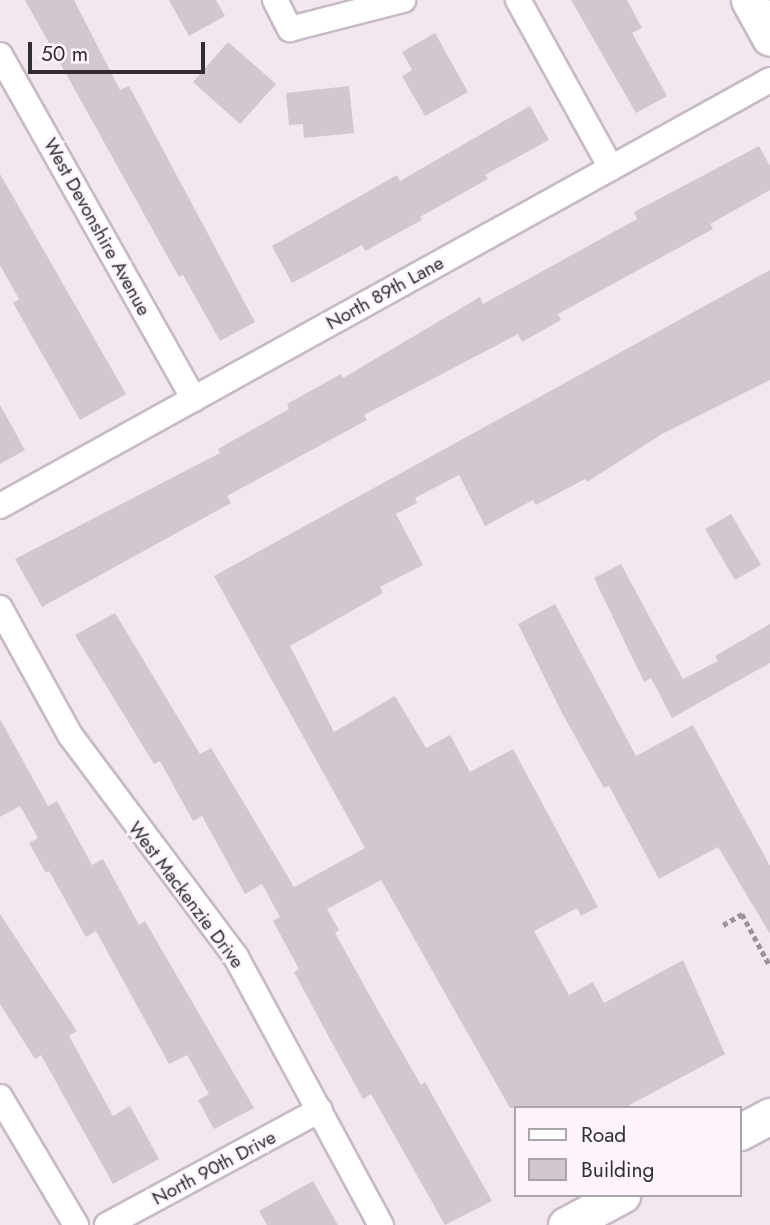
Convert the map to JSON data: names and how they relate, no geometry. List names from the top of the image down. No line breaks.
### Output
{"streets":{"street":["West Devonshire Avenue","North 89th Lane","West Mackenzie Drive","North 90th Drive"]},"crossings":[["West Devonshire Avenue","North 89th Lane"],["West Mackenzie Drive","North 90th Drive"]],"legend":["Road","Building"],"scale_bar":"50 m"}
